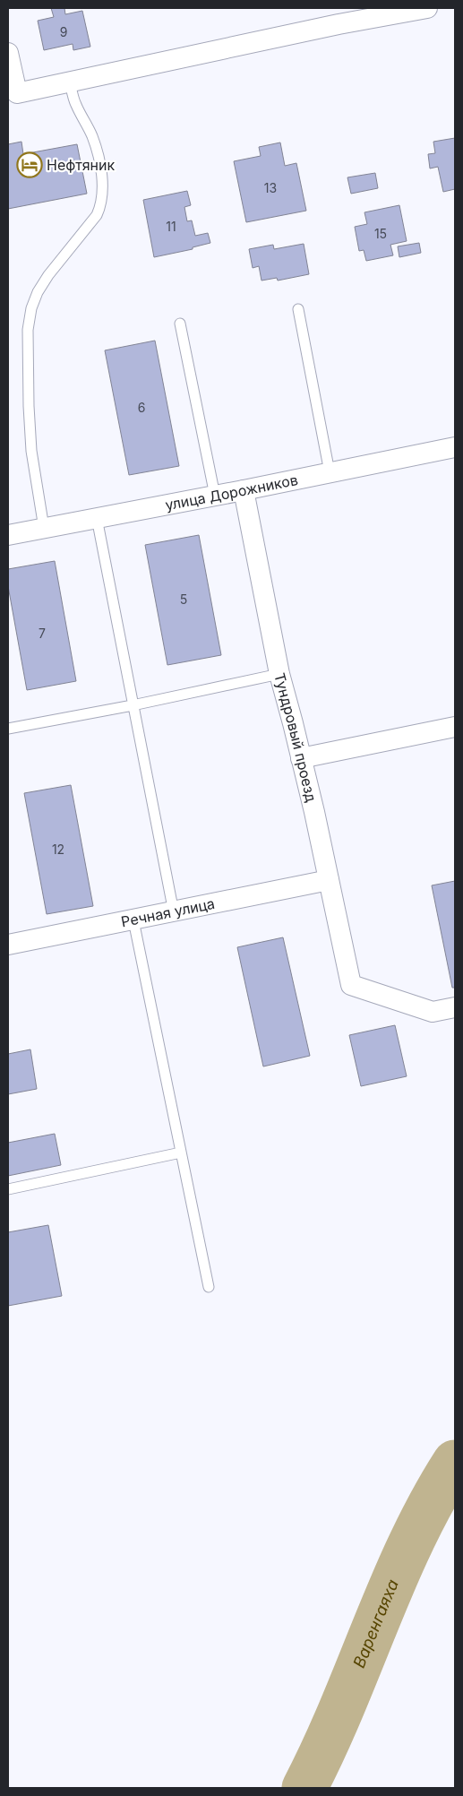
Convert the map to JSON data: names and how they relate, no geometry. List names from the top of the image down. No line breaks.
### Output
{"streets":{"street":["улица Дорожников","Тундровый проезд","Речная улица"]},"crossings":[["улица Дорожников","Тундровый проезд"],["Тундровый проезд","Речная улица"]],"water":["Варенгаяха"],"places":{"hotel":["Нефтяник"]},"house_numbers":["9","13","11","15","6","5","7","12"]}
